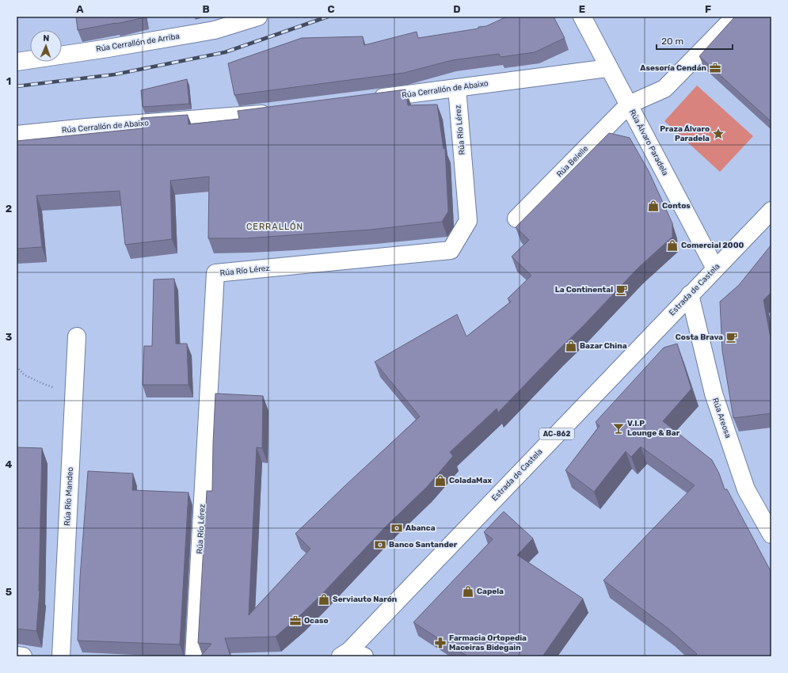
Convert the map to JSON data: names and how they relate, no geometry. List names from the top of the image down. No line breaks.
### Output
{"streets":{"street":["Rúa Cerrallón de Arriba","Rúa Cerrallón de Abaixo","Rúa Río Lérez","Rúa Álvaro Paradela","Rúa Belelle","Estrada de Castela","Rúa Areosa","AC-862","Rúa Río Mandeo"]},"crossings":[["Rúa Cerrallón de Abaixo","Rúa Río Lérez"],["Rúa Cerrallón de Abaixo","Rúa Álvaro Paradela"],["Rúa Álvaro Paradela","Rúa Belelle"],["Rúa Álvaro Paradela","Estrada de Castela"],["Estrada de Castela","Rúa Areosa"]],"districts":["CERRALLÓN"],"places":{"office":["Asesoría Cendán","Ocaso"],"place":["Praza Álvaro Paradela"],"shop":["Contos","Comercial 2000","Bazar China","ColadaMax","Capela","Serviauto Narón"],"cafe":["La Continental","Costa Brava"],"bar":["V.I.P Lounge & Bar"],"bank":["Abanca","Banco Santander"],"pharmacy":["Farmacia Ortopedia Maceiras Bidegain"]},"scale_bar":"20 m","north":"top","grid":{"columns":["A","B","C","D","E","F"],"rows":["1","2","3","4","5"]}}
